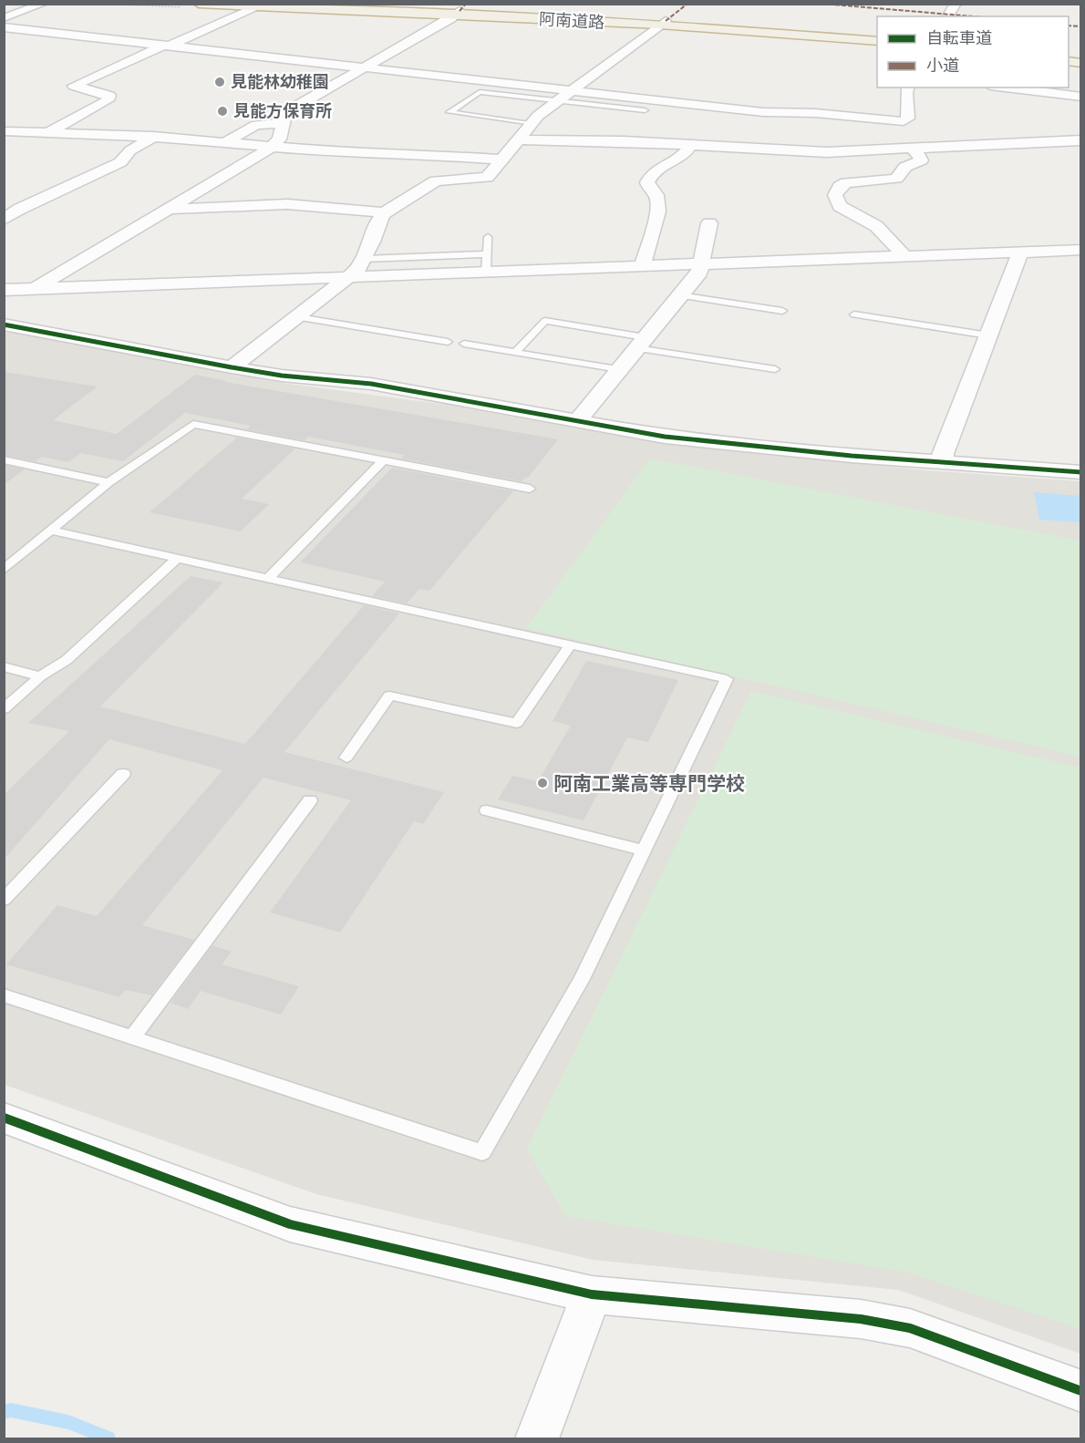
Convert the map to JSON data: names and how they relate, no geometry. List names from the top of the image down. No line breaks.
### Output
{"streets":{"highway":["阿南道路"]},"places":["見能林幼稚園","見能方保育所","阿南工業高等専門学校"],"legend":["自転車道","小道"]}
